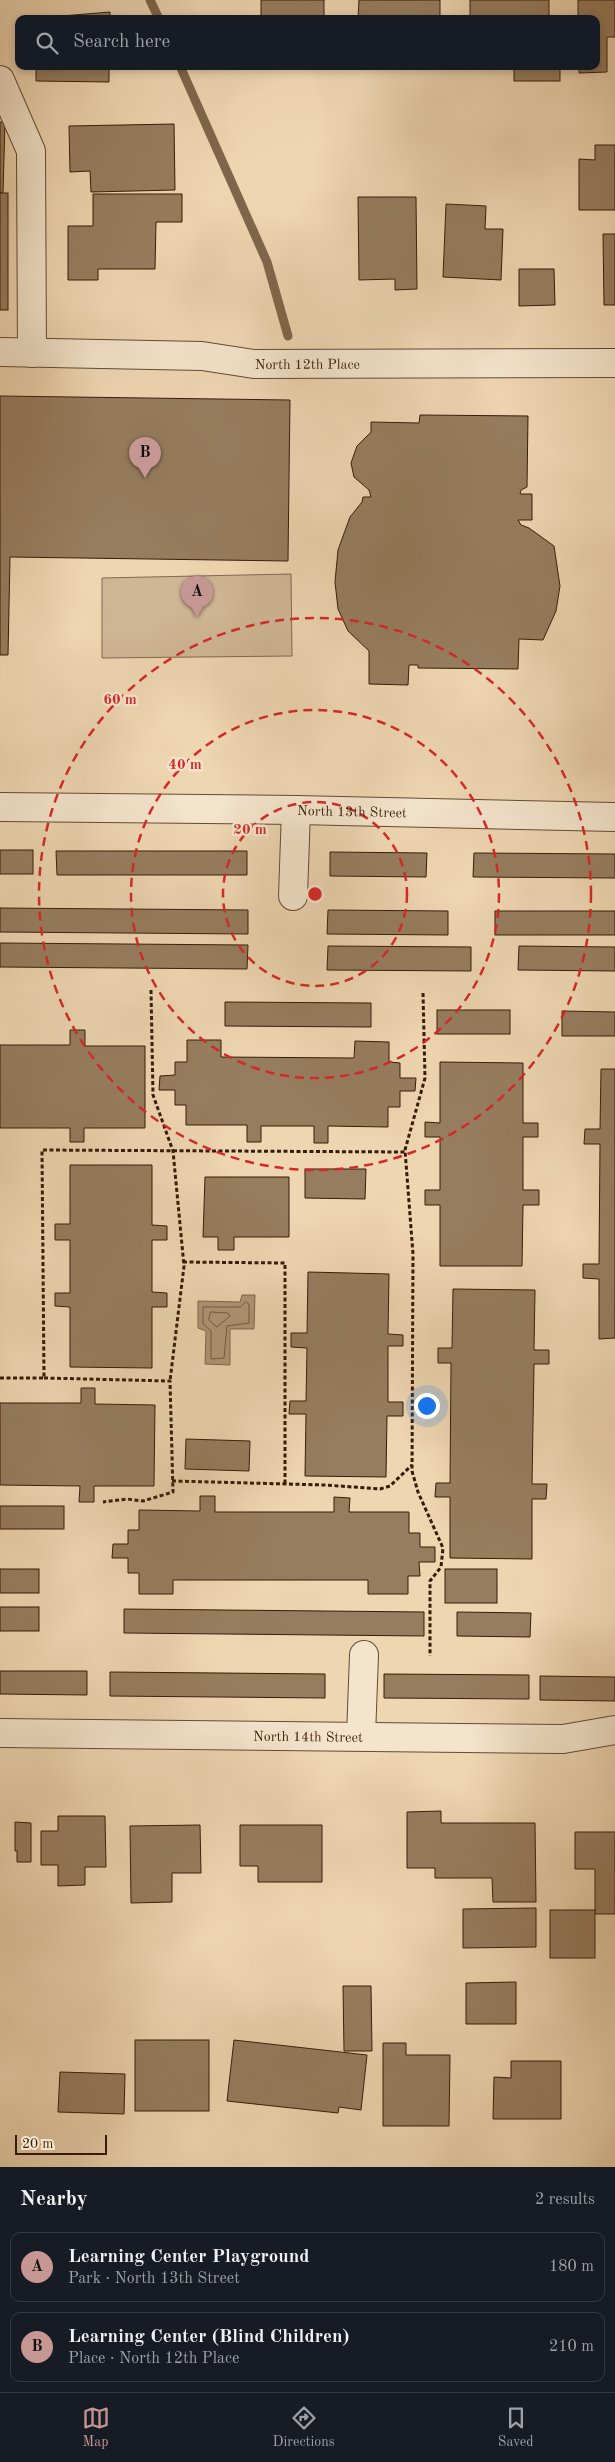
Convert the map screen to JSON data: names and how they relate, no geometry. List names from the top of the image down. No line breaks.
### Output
{"streets":{"street":["North 12th Place","North 13th Street","North 14th Street"]},"scale_bar":"20 m","page":{"search":"Search here","pins":["B","A"],"scale":"20 m","heading":["Nearby","2 results"],"list":[{"mark":"A","name":"Learning Center Playground","note":"Park · North 13th Street","value":"180 m"},{"mark":"B","name":"Learning Center (Blind Children)","note":"Place · North 12th Place","value":"210 m"}],"nav":["Map","Directions","Saved"]},"rings":["60 m","40 m","20 m"]}
